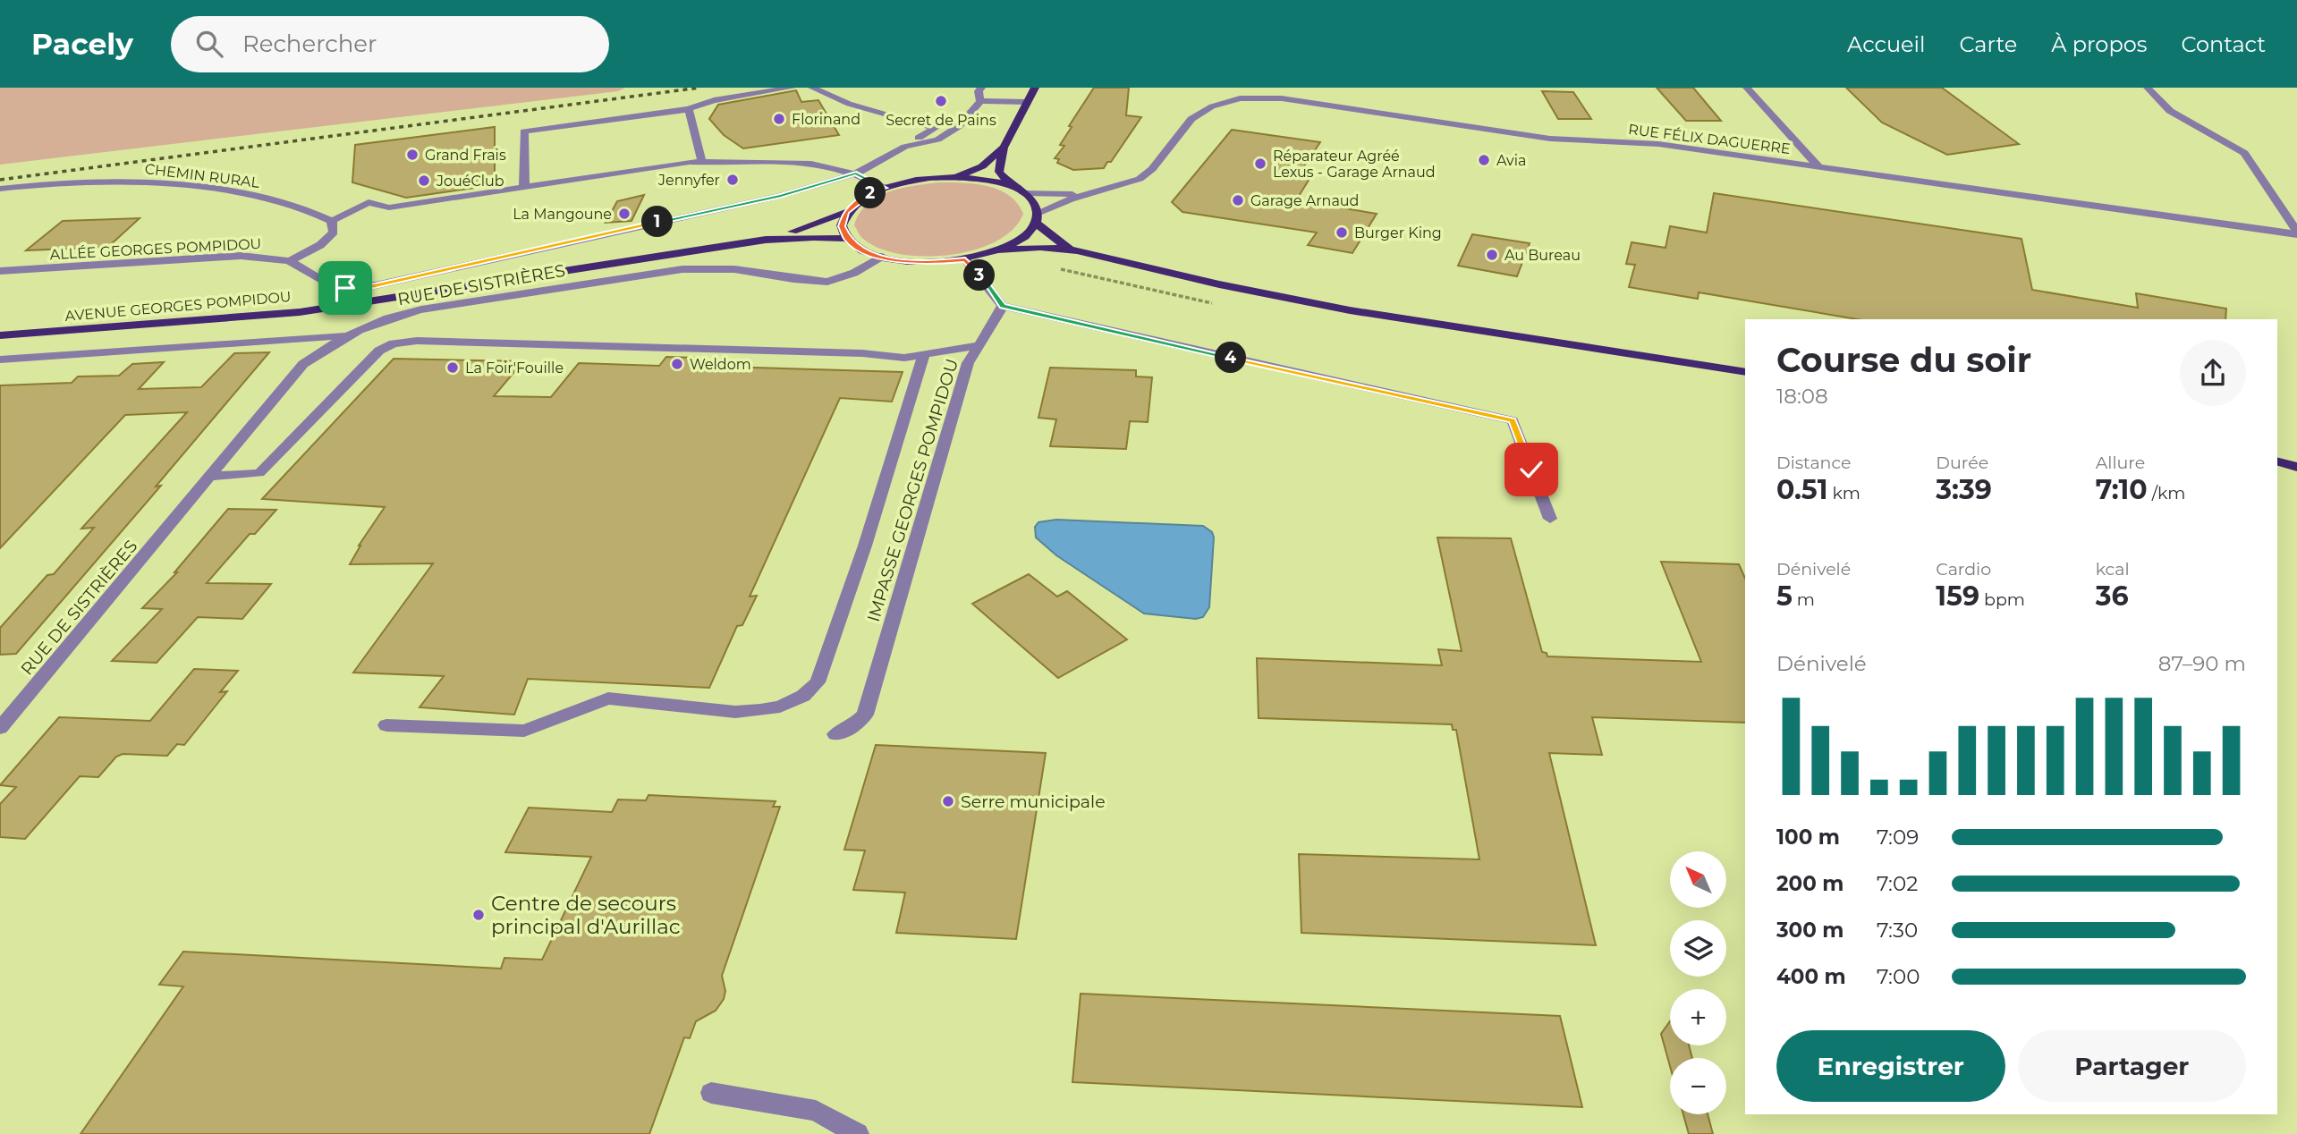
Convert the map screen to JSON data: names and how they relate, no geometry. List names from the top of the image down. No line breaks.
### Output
{"streets":{"main road":["AVENUE GEORGES POMPIDOU"],"street":["RUE FÉLIX DAGUERRE","CHEMIN RURAL","ALLÉE GEORGES POMPIDOU","RUE DE SISTRIÈRES","IMPASSE GEORGES POMPIDOU"]},"places":["Secret de Pains","Florinand","Grand Frais","Avia","Réparateur Agréé Lexus - Garage Arnaud","Jennyfer","JouéClub","Garage Arnaud","La Mangoune","Burger King","Au Bureau","Weldom","La Foir'Fouille","Serre municipale","Centre de secours principal d'Aurillac"],"north":"top left","page":{"header":"Pacely","search":"Rechercher","nav":["Accueil","Carte","À propos","Contact"],"pins":["2","1","3","4"],"heading":["Course du soir","18:08"],"stats":[["Distance","0.51 km"],["Durée","3:39"],["Allure","7:10 /km"],["Dénivelé","5 m"],["Cardio","159 bpm"],["kcal","36"]],"chart":["Dénivelé","87–90 m"],"list":[{"name":"100 m","note":"7:09"},{"name":"200 m","note":"7:02"},{"name":"300 m","note":"7:30"},{"name":"400 m","note":"7:00"}],"map_buttons":["+","−"],"buttons":["Enregistrer","Partager"]}}
